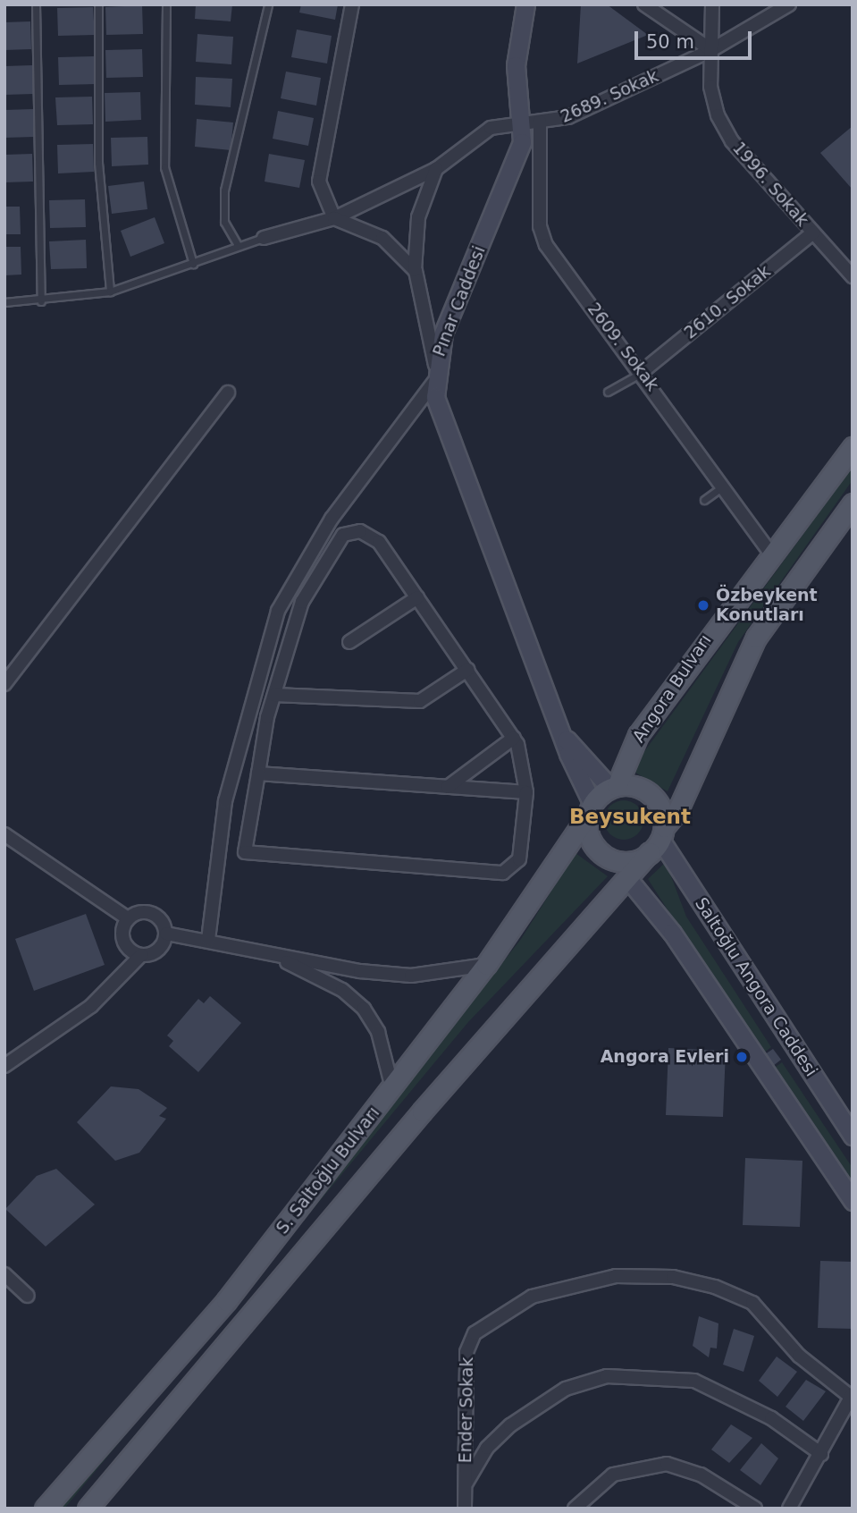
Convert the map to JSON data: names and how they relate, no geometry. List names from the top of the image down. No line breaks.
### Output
{"streets":{"main road":["Angora Bulvarı","S. Saltoğlu Bulvarı"],"street":["2689. Sokak","1996. Sokak","Pınar Caddesi","2610. Sokak","2609. Sokak","Saltoğlu Angora Caddesi","Ender Sokak"]},"crossings":[["2689. Sokak","1996. Sokak"],["2689. Sokak","Pınar Caddesi"],["2689. Sokak","2609. Sokak"],["1996. Sokak","2610. Sokak"],["Pınar Caddesi","2609. Sokak"],["2610. Sokak","2609. Sokak"],["2609. Sokak","Angora Bulvarı"],["Angora Bulvarı","Saltoğlu Angora Caddesi"],["Angora Bulvarı","S. Saltoğlu Bulvarı"],["Saltoğlu Angora Caddesi","S. Saltoğlu Bulvarı"]],"districts":["Beysukent"],"places":["Özbeykent Konutları","Angora Evleri"],"scale_bar":"50 m"}
